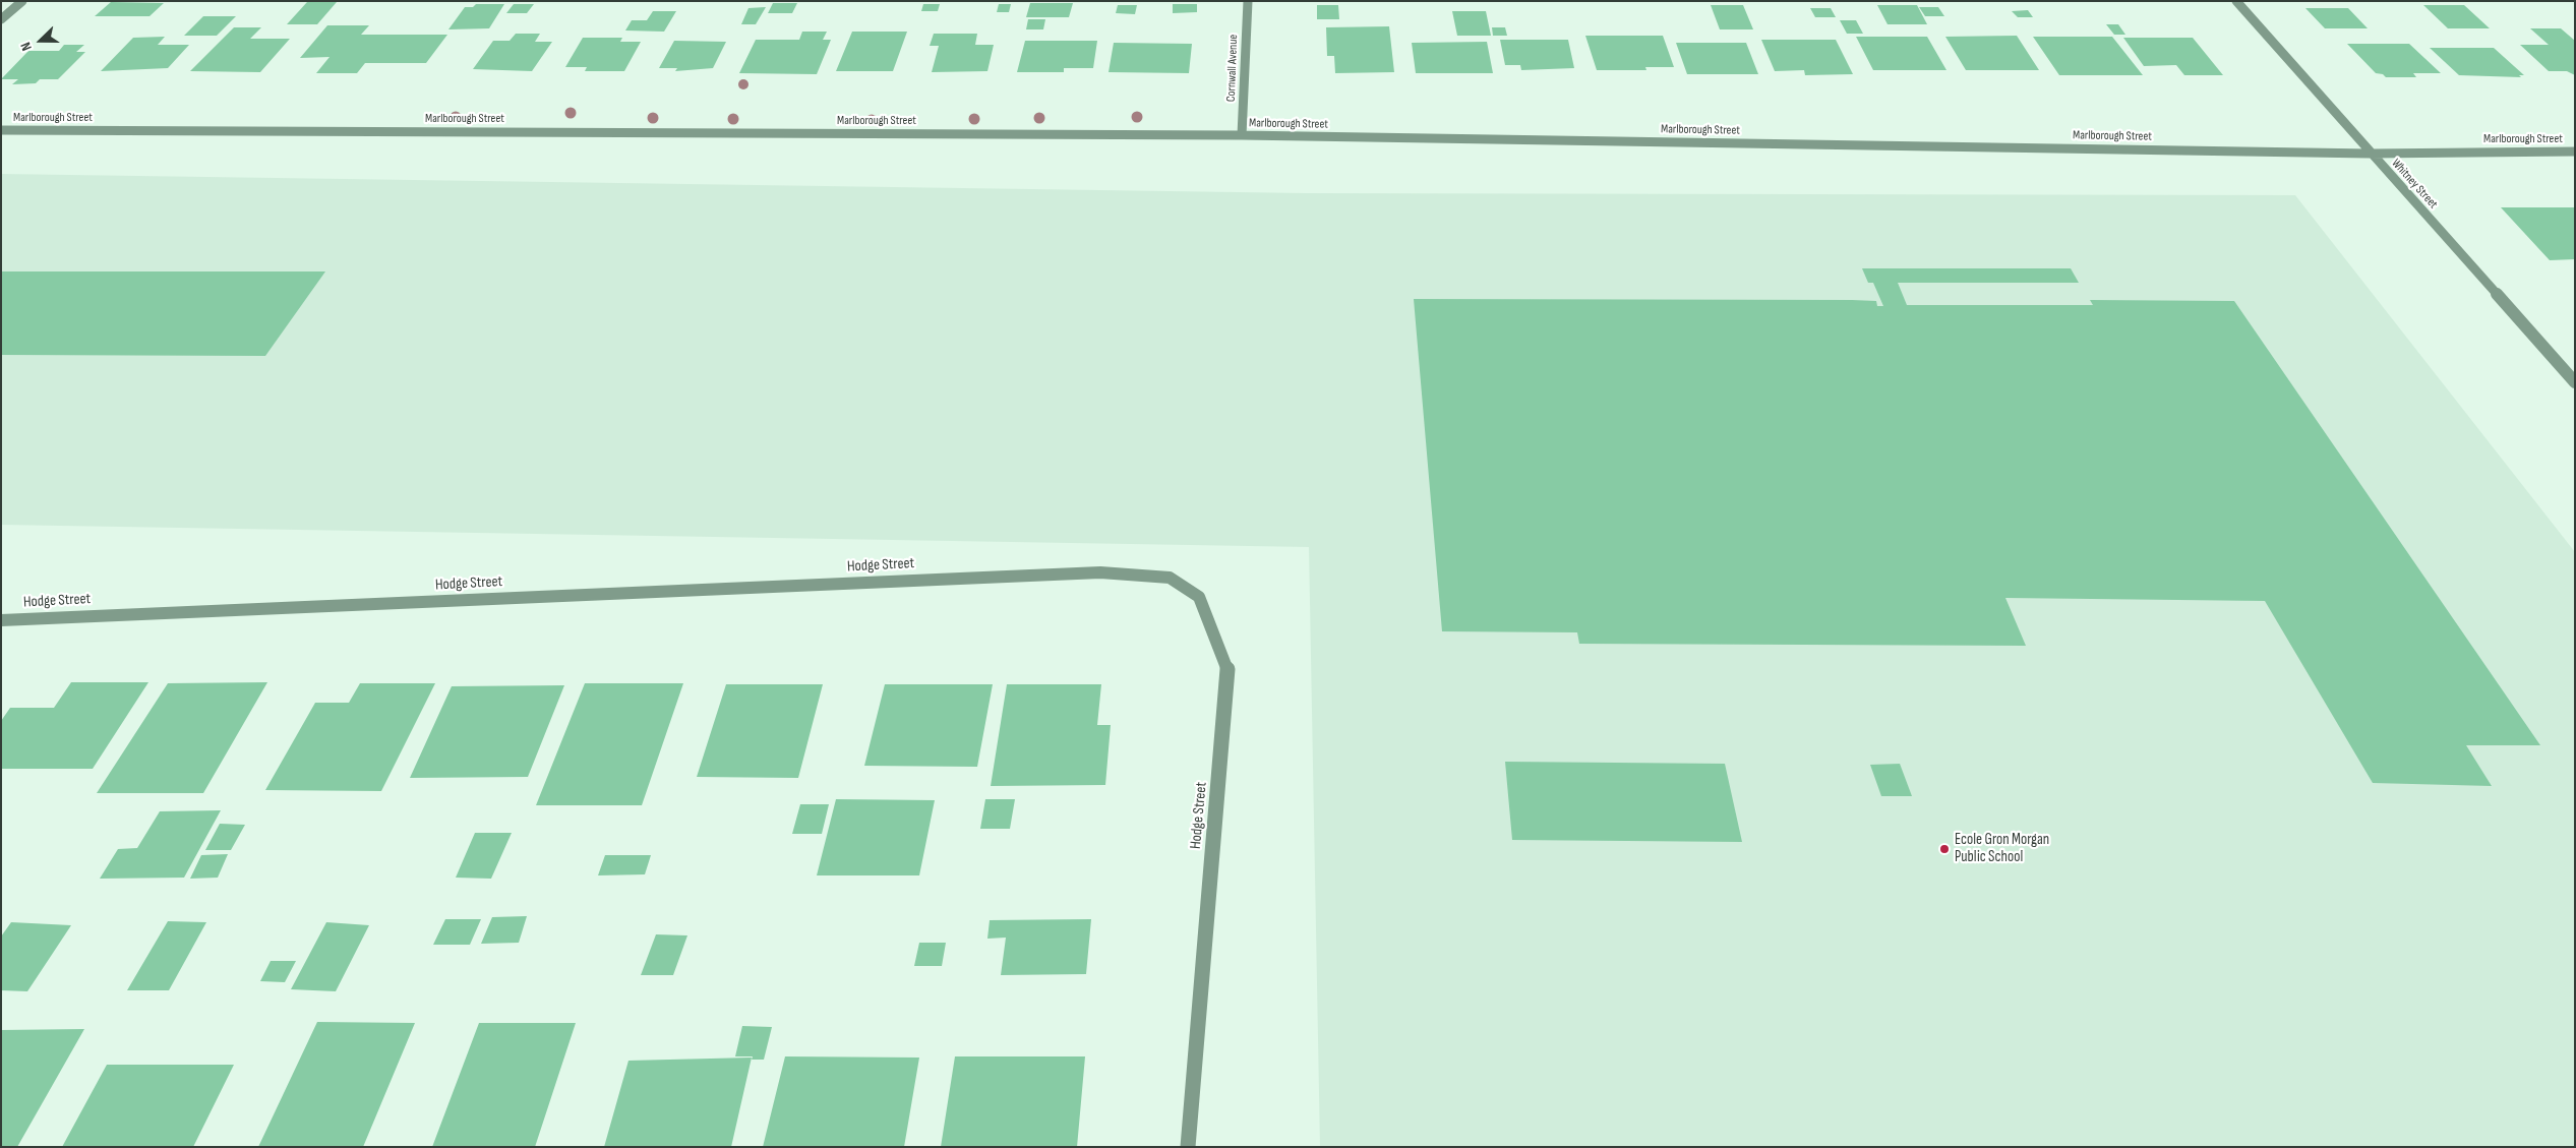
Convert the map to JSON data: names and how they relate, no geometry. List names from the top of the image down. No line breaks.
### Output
{"streets":{"street":["Cornwall Avenue","Marlborough Street","Whitney Street","Hodge Street"]},"crossings":[["Cornwall Avenue","Marlborough Street"],["Marlborough Street","Whitney Street"]],"places":["Ecole Gron Morgan Public School"],"north":"left"}
